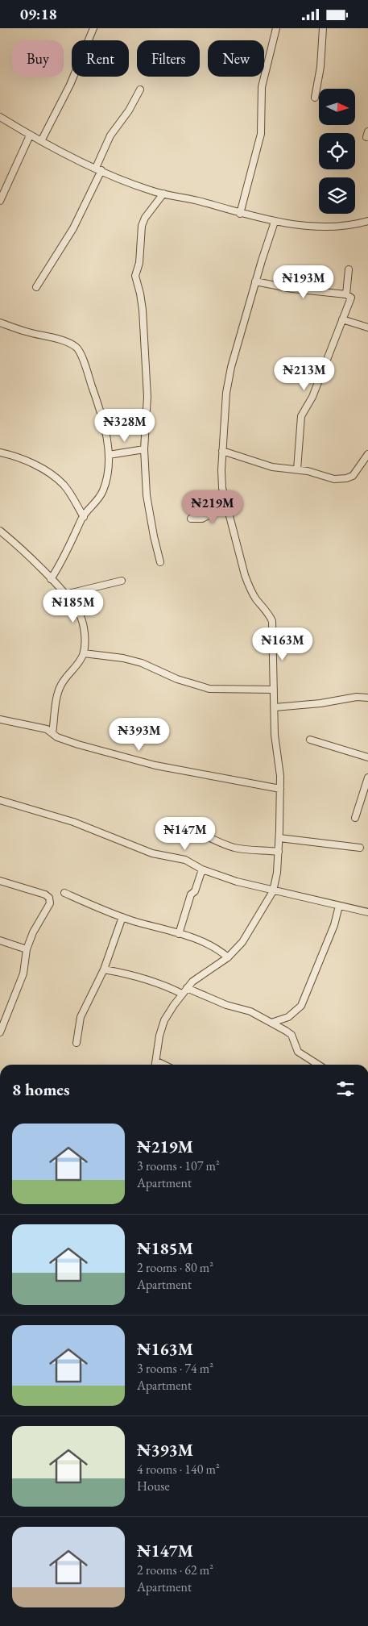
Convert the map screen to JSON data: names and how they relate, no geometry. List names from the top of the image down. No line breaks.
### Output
{"north":"right","page":{"status":"09:18","chip":["Buy","Rent","Filters","New"],"price":["₦193M","₦213M","₦328M","₦219M","₦185M","₦163M","₦393M","₦147M"],"heading":"8 homes","list":[{"name":"₦219M","note":"3 rooms · 107 m² · Apartment"},{"name":"₦185M","note":"2 rooms · 80 m² · Apartment"},{"name":"₦163M","note":"3 rooms · 74 m² · Apartment"},{"name":"₦393M","note":"4 rooms · 140 m² · House"},{"name":"₦147M","note":"2 rooms · 62 m² · Apartment"}]}}
